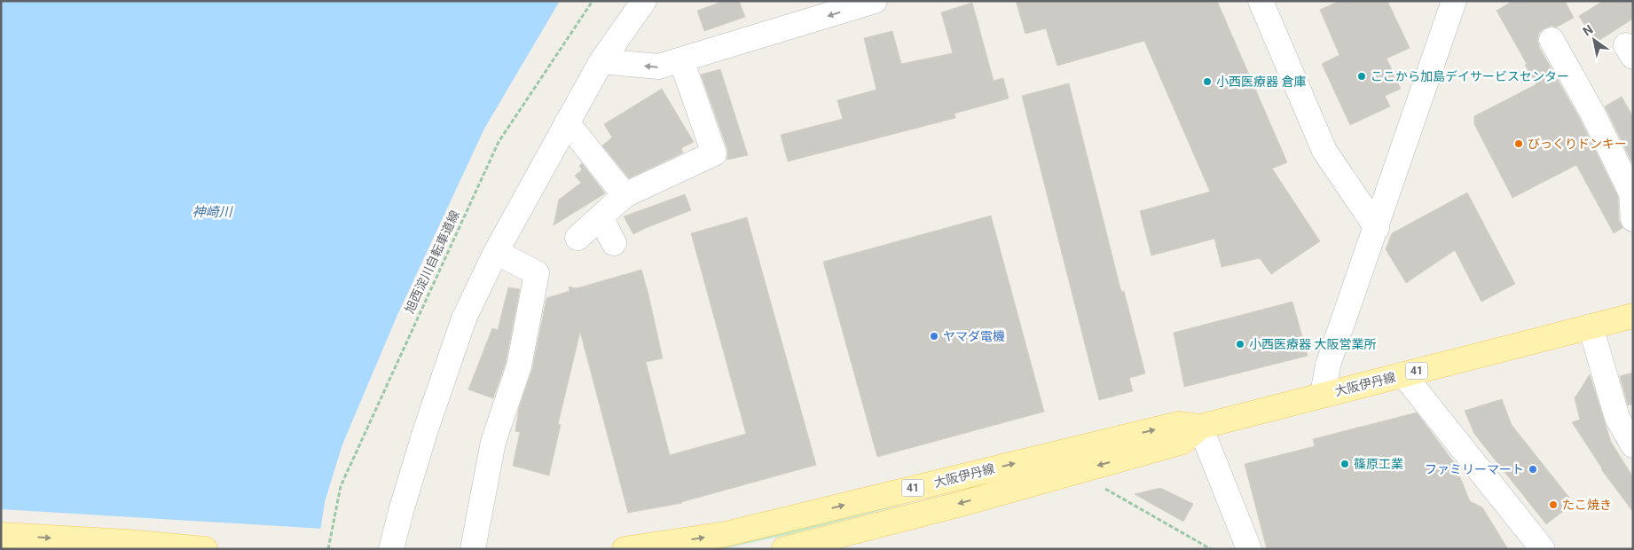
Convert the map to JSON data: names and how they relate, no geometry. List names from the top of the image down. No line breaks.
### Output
{"streets":{"main road":["41","大阪伊丹線"],"path":["旭西淀川自転車道線"]},"water":["神崎川"],"places":["ここから加島デイサービスセンター","小西医療器 倉庫","びっくりドンキー","ヤマダ電機","小西医療器 大阪営業所","篠原工業","ファミリーマート","たこ焼き"],"north":"top left"}
